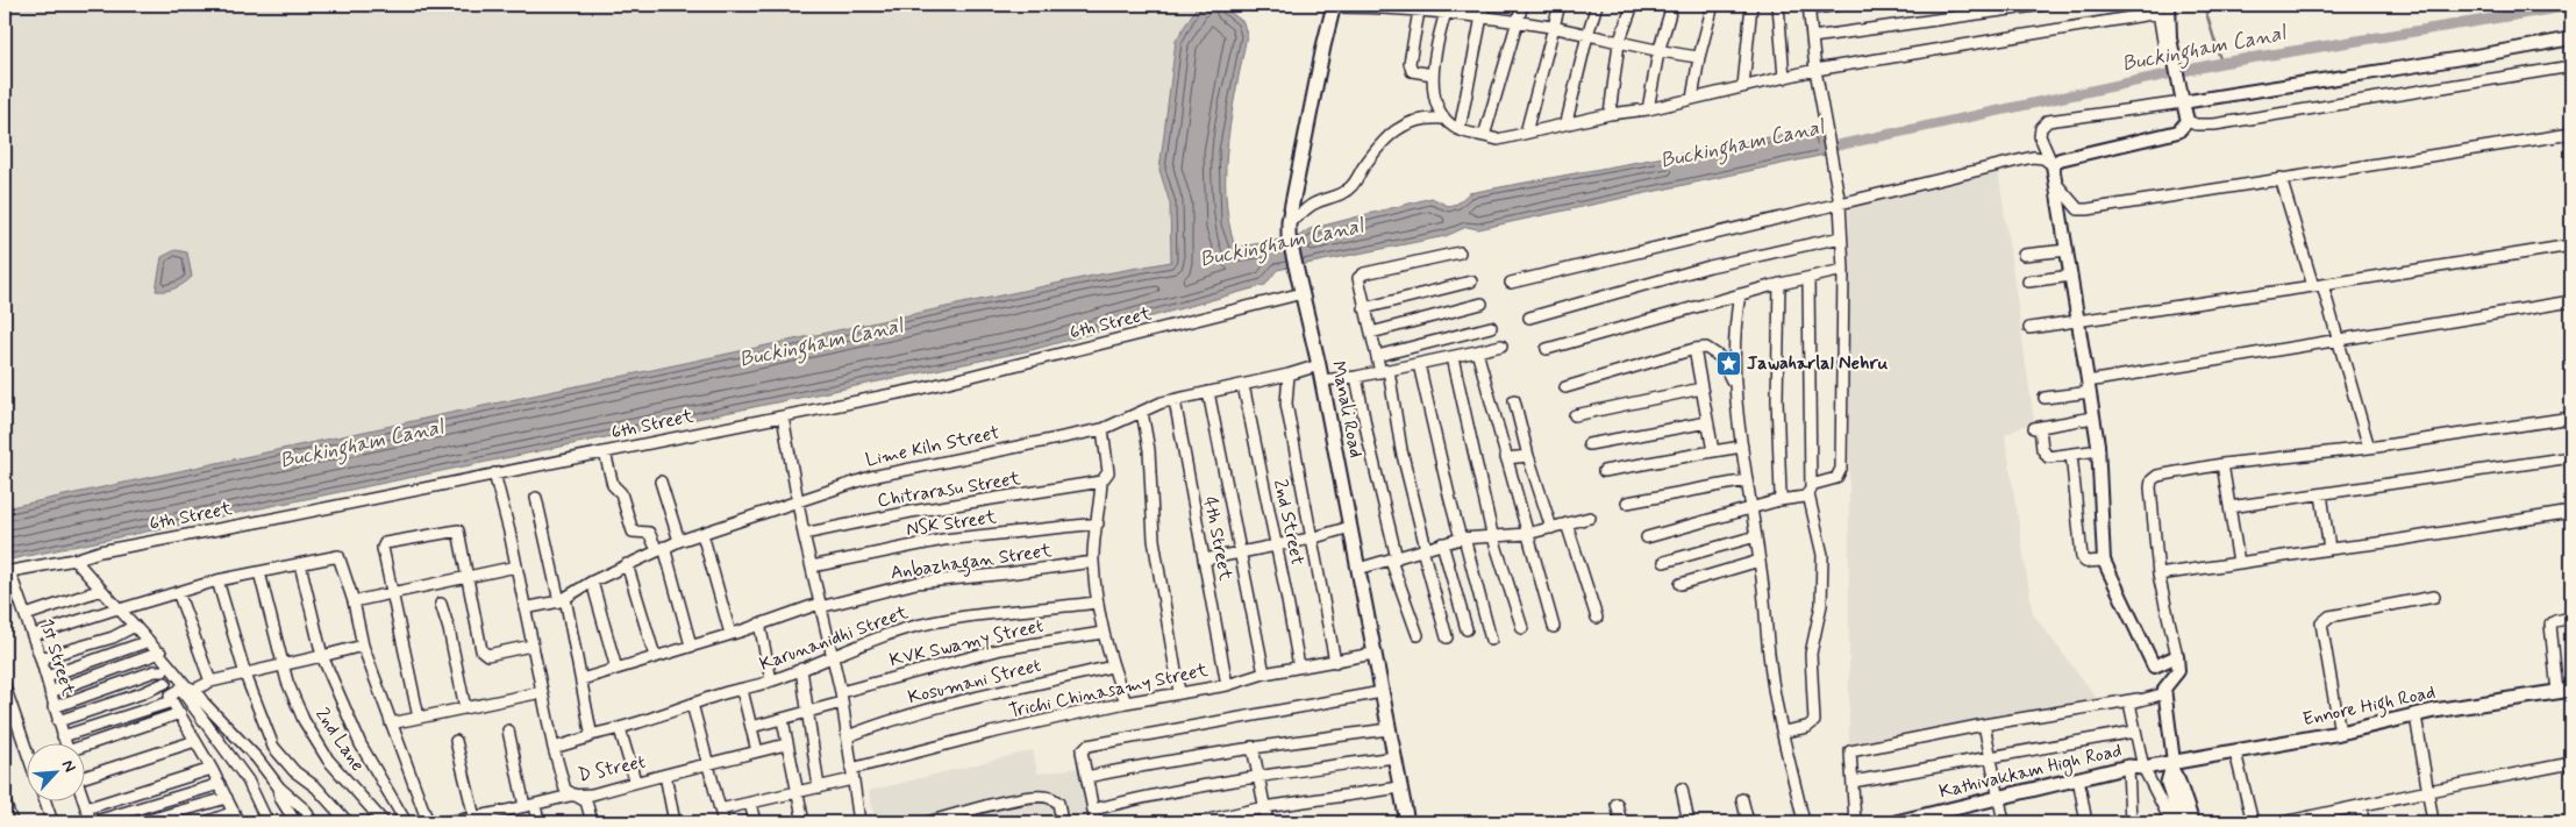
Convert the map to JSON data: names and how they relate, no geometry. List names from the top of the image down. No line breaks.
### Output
{"streets":{"main road":["Manali Road","Ennore High Road","Kathivakkam High Road"],"street":["6th Street","Lime Kiln Street","Chitrarasu Street","2nd Street","NSK Street","4th Street","Anbazhagan Street","Karunanidhi Street","KVK Swamy Street","1st Street","Kosumani Street","Trichi Chinasamy Street","2nd Lane","D Street"]},"crossings":[["6th Street","Manali Road"],["6th Street","1st Street"],["Manali Road","Lime Kiln Street"],["Manali Road","Trichi Chinasamy Street"],["Lime Kiln Street","2nd Street"],["Lime Kiln Street","4th Street"],["2nd Street","Trichi Chinasamy Street"],["4th Street","Trichi Chinasamy Street"],["Ennore High Road","Kathivakkam High Road"]],"water":["Buckingham Canal"],"places":{"place":["Jawaharlal Nehru"]},"north":"top right"}
